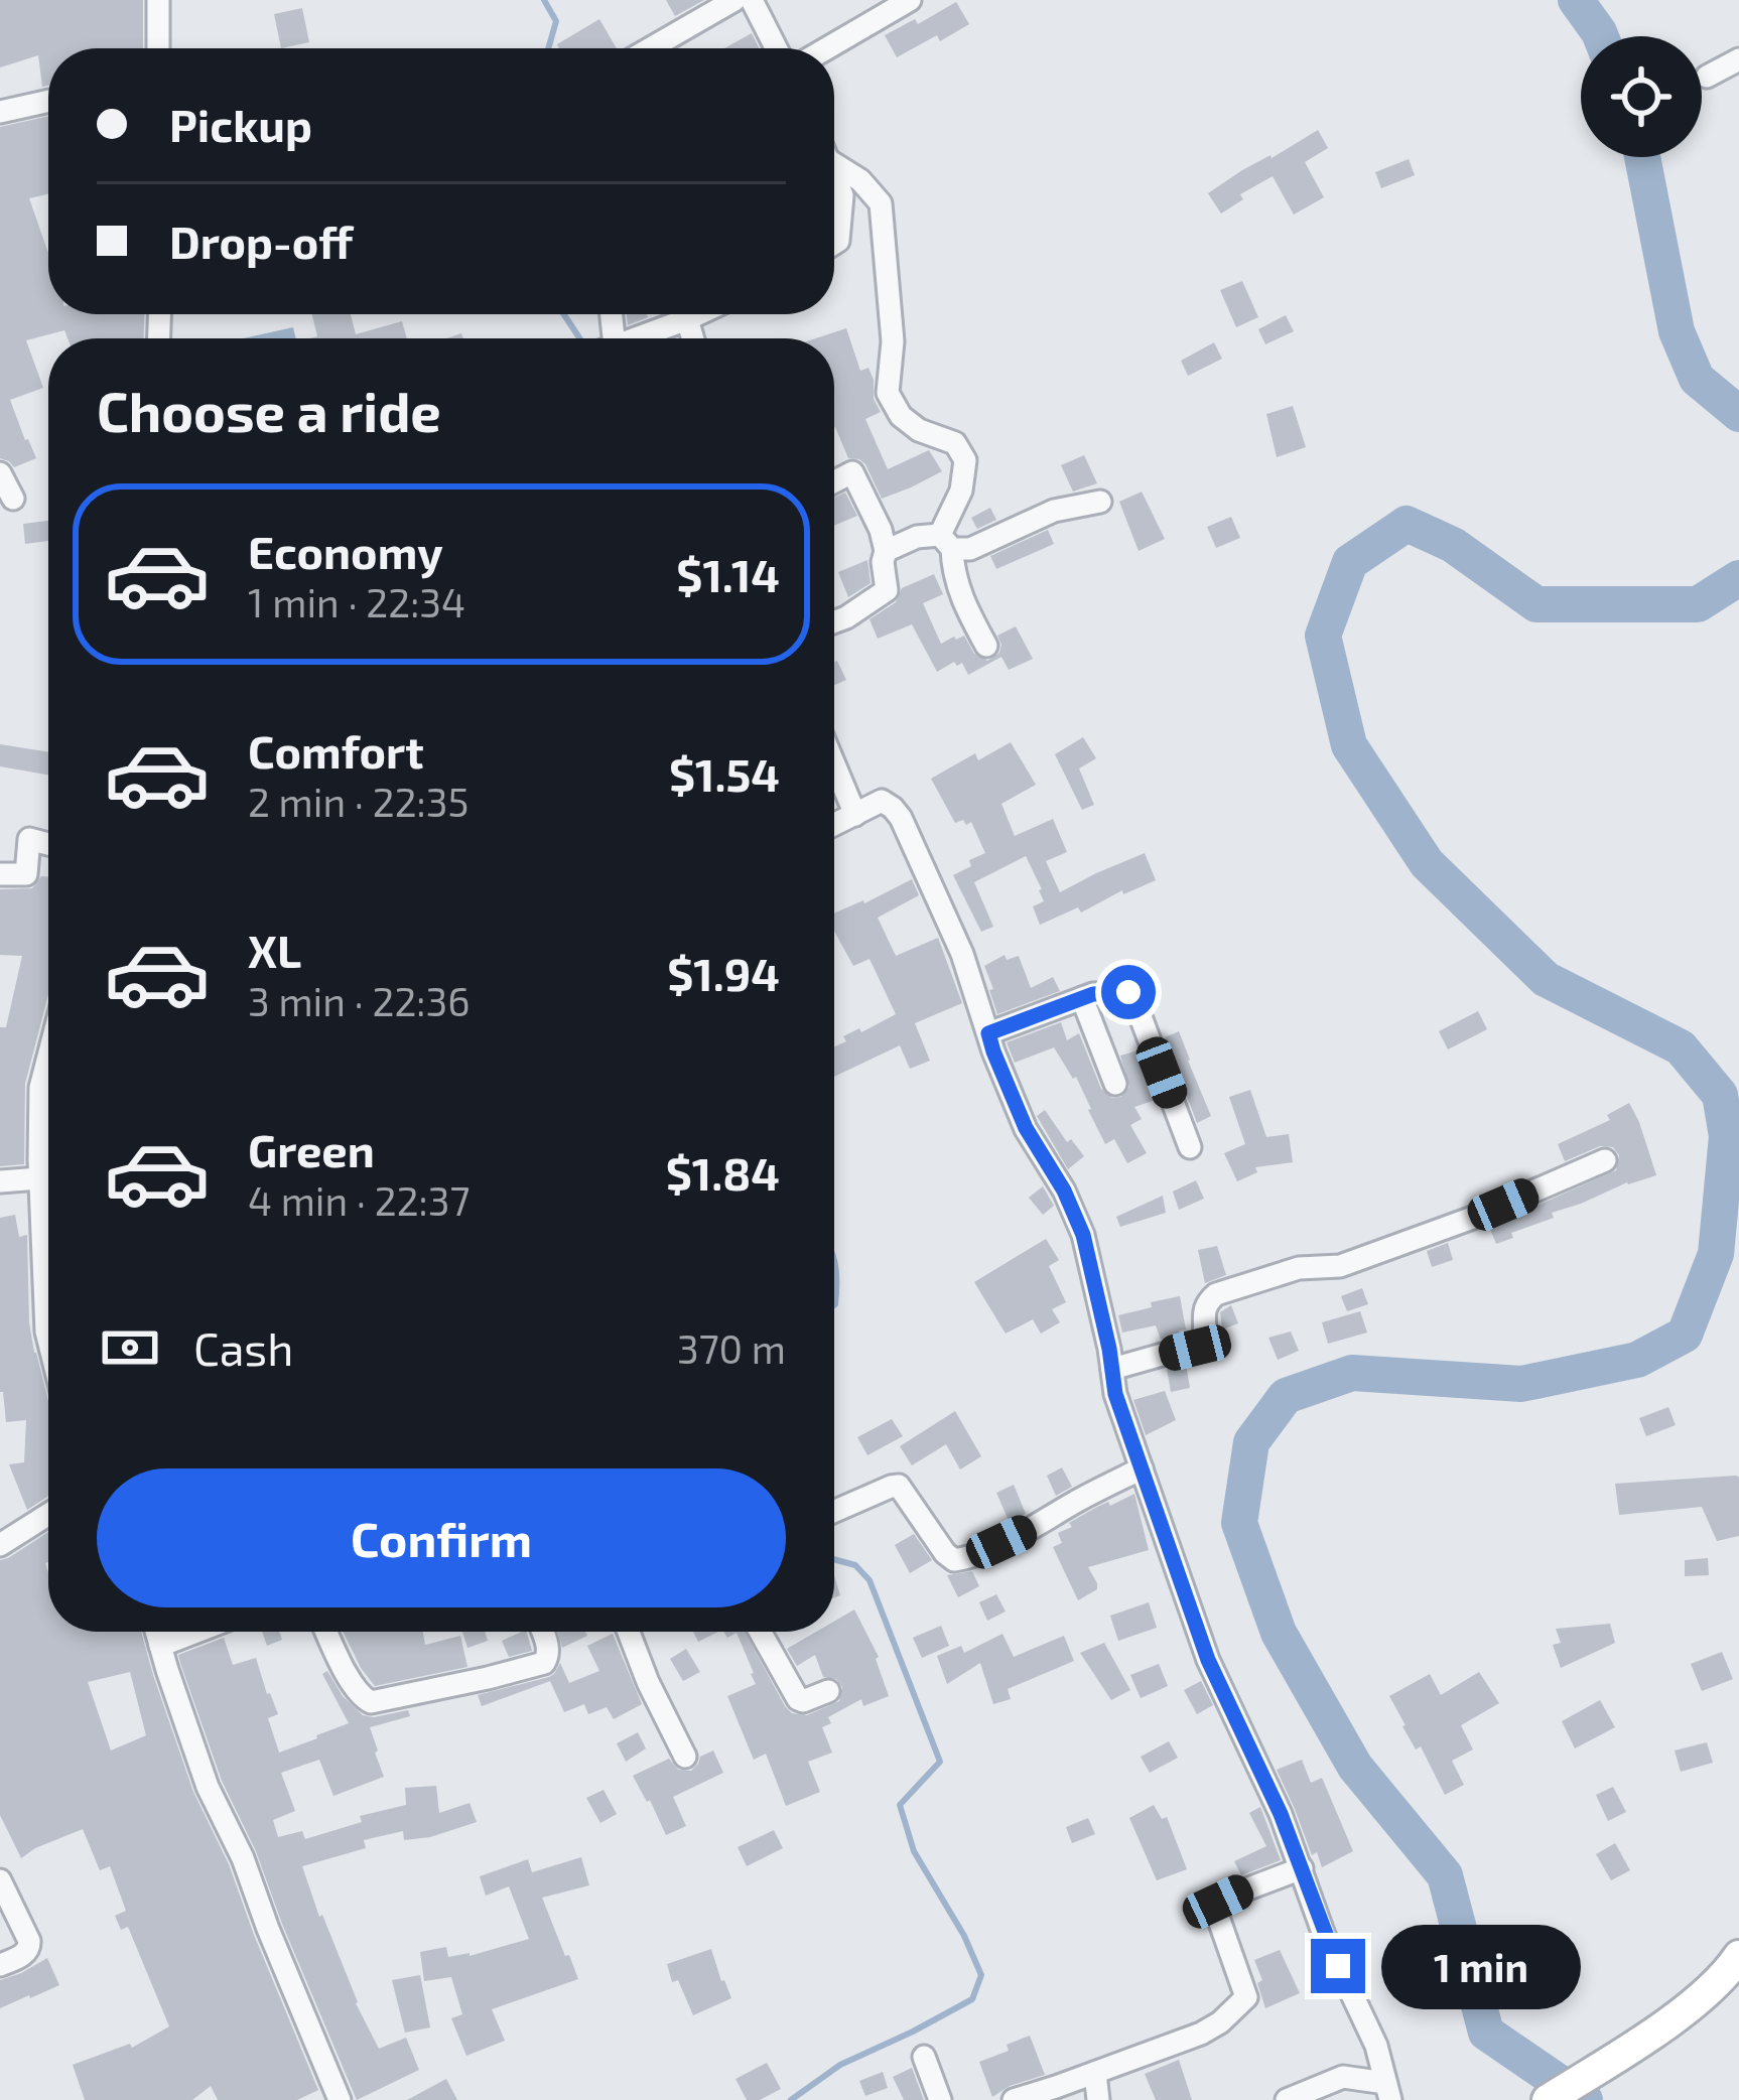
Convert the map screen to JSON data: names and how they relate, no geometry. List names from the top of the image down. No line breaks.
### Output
{"page":{"banner":["Pickup","Drop-off"],"heading":"Choose a ride","list":[{"name":"Economy","note":"1 min · 22:34","value":"$1.14"},{"name":"Comfort","note":"2 min · 22:35","value":"$1.54"},{"name":"XL","note":"3 min · 22:36","value":"$1.94"},{"name":"Green","note":"4 min · 22:37","value":"$1.84"}],"pay":["Cash","370 m"],"buttons":"Confirm","bubble":"1 min"}}
